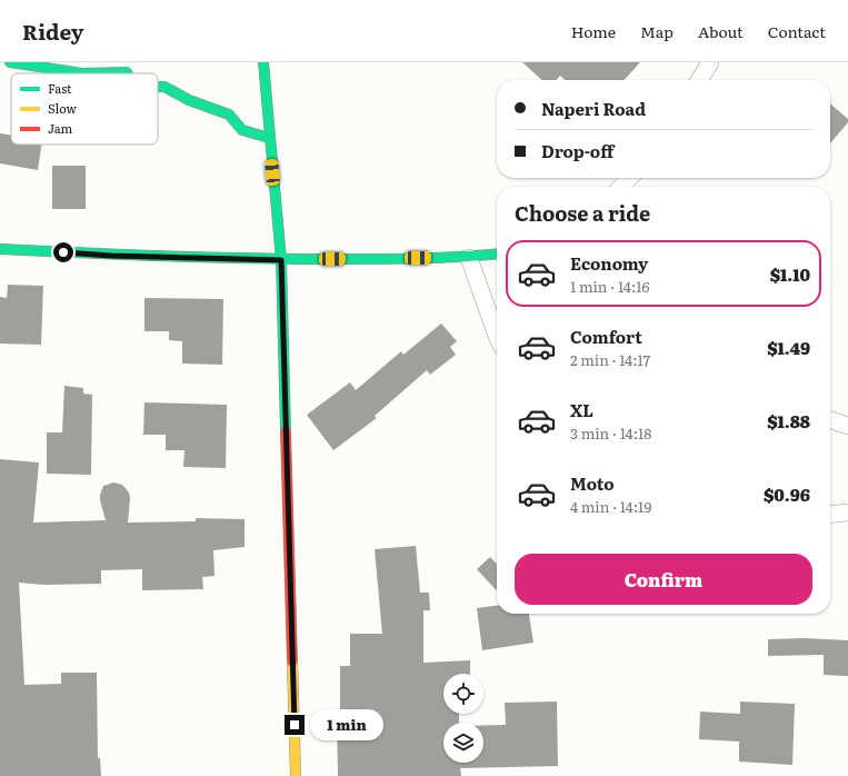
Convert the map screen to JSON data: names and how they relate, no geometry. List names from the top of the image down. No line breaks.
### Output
{"legend":["Fast","Slow","Jam"],"page":{"header":"Ridey","nav":["Home","Map","About","Contact"],"banner":["Naperi Road","Drop-off"],"heading":"Choose a ride","list":[{"name":"Economy","note":"1 min · 14:16","value":"$1.10"},{"name":"Comfort","note":"2 min · 14:17","value":"$1.49"},{"name":"XL","note":"3 min · 14:18","value":"$1.88"},{"name":"Moto","note":"4 min · 14:19","value":"$0.96"}],"buttons":"Confirm","bubble":"1 min"}}
